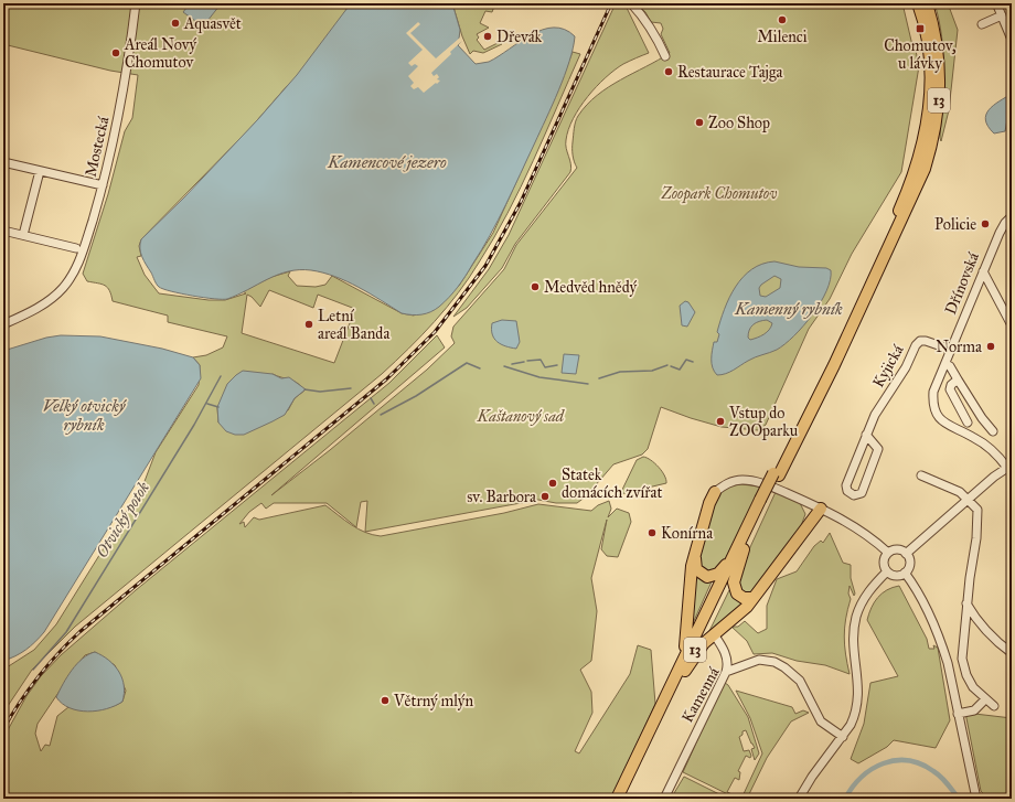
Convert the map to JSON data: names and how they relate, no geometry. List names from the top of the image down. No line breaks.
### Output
{"streets":{"highway":["13"],"street":["Mostecká","Dřínovská","Kyjická","Kamenná"]},"crossings":[["Dřínovská","Kyjická"]],"water":["Kamencové jezero","Kamenný rybník","Velký otvický rybník","Otvický potok"],"parks":["Zoopark Chomutov","Kaštanový sad"],"places":{"other":["Milenci","Aquasvět","Dřevák","Areál Nový Chomutov","Restaurace Tajga","Zoo Shop","Policie","Medvěd hnědý","Letní areál Banda","Norma","Vstup do ZOOparku","Statek domácích zvířat","sv. Barbora","Konírna","Větrný mlýn"],"transit":["Chomutov, u lávky"]}}
